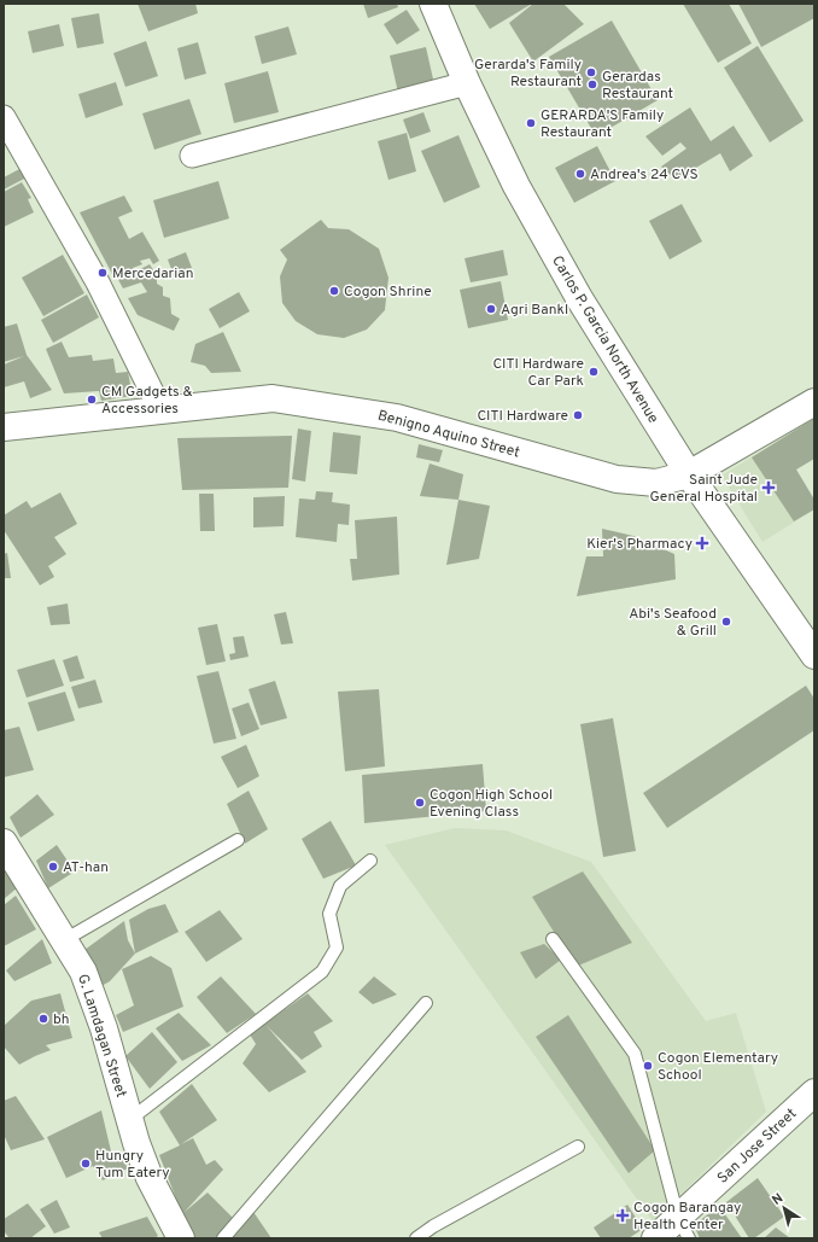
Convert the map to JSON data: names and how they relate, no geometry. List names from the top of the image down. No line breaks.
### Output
{"streets":{"main road":["Carlos P. Garcia North Avenue","Benigno Aquino Street","G. Lamdagan Street","San Jose Street"]},"crossings":[["Carlos P. Garcia North Avenue","Benigno Aquino Street"]],"places":{"other":["Gerarda's Family Restaurant","Gerardas Restaurant","GERARDA'S Family Restaurant","Andrea's 24 CVS","Mercedarian","Cogon Shrine","Agri Bankl","CITI Hardware Car Park","CM Gadgets & Accessories","CITI Hardware","Abi's Seafood & Grill","Cogon High School Evening Class","AT-han","bh","Cogon Elementary School","Hungry Tum Eatery"],"health":["Saint Jude General Hospital","Kier's Pharmacy","Cogon Barangay Health Center"]},"north":"top left"}
